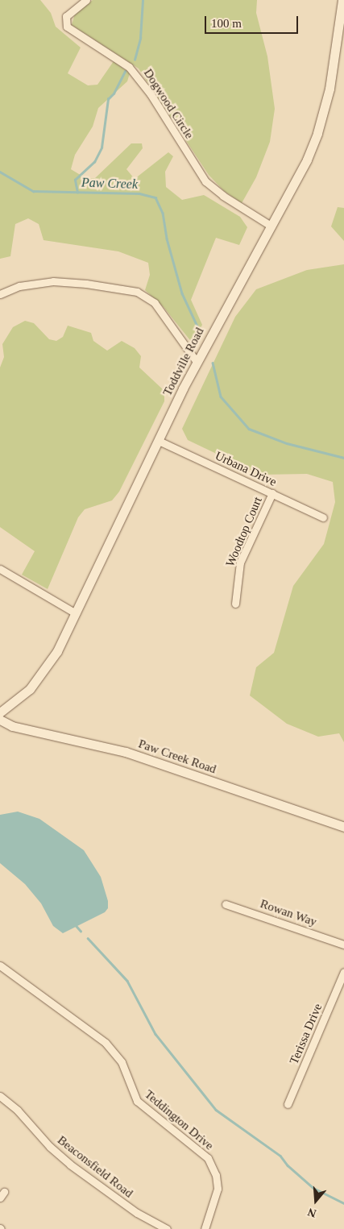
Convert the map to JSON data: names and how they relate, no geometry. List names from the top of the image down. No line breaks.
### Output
{"streets":{"street":["Dogwood Circle","Toddville Road","Urbana Drive","Woodtop Court","Paw Creek Road","Rowan Way","Terissa Drive","Teddington Drive","Beaconsfield Road"]},"crossings":[["Dogwood Circle","Toddville Road"],["Toddville Road","Urbana Drive"],["Urbana Drive","Woodtop Court"]],"water":["Paw Creek"],"scale_bar":"100 m","north":"bottom"}
